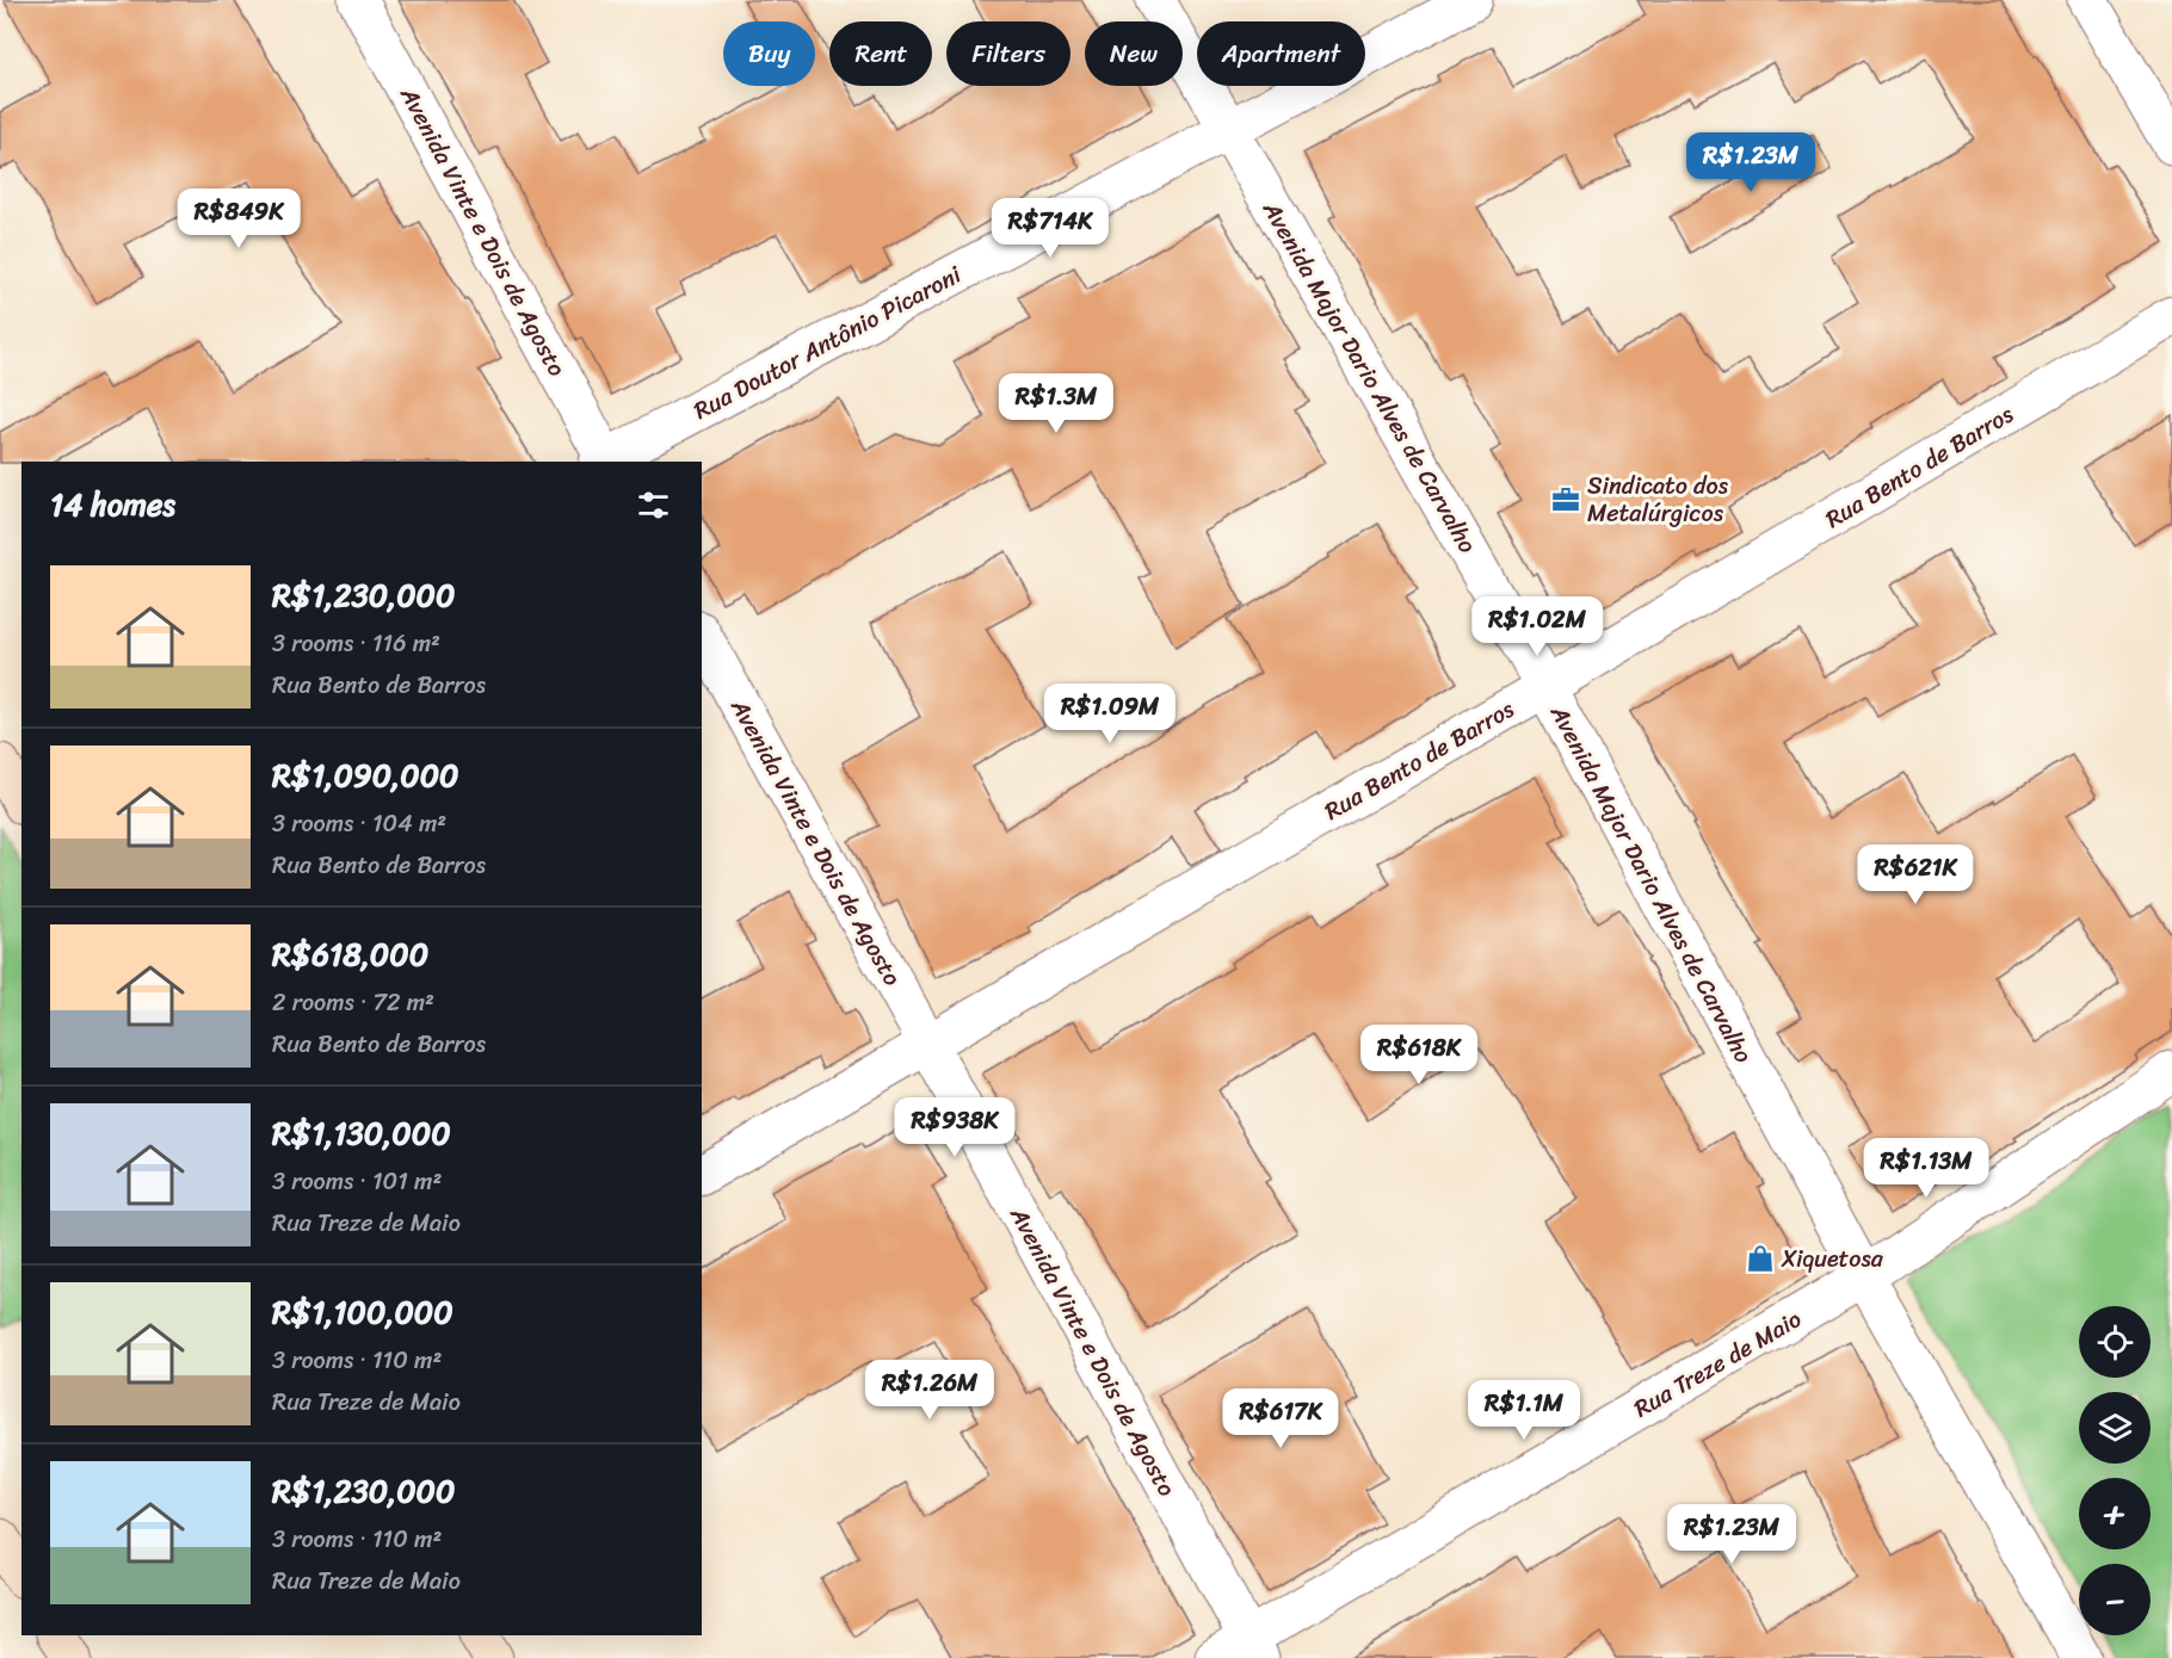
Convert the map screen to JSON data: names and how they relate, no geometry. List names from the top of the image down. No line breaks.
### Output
{"streets":{"street":["Avenida Vinte e Dois de Agosto","Rua Doutor Antônio Picaroni","Avenida Major Dario Alves de Carvalho","Rua Bento de Barros","Rua Treze de Maio"]},"crossings":[["Avenida Vinte e Dois de Agosto","Rua Bento de Barros"],["Avenida Vinte e Dois de Agosto","Rua Treze de Maio"],["Rua Doutor Antônio Picaroni","Avenida Major Dario Alves de Carvalho"],["Avenida Major Dario Alves de Carvalho","Rua Bento de Barros"],["Avenida Major Dario Alves de Carvalho","Rua Treze de Maio"]],"places":{"office":["Sindicato dos Metalúrgicos"],"shop":["Xiquetosa"]},"page":{"chip":["Buy","Rent","Filters","New","Apartment"],"price":["R$1.23M","R$849K","R$714K","R$1.3M","R$1.02M","R$1.09M","R$621K","R$618K","R$938K","R$1.13M","R$1.26M","R$1.1M","R$617K","R$1.23M"],"heading":"14 homes","list":[{"name":"R$1,230,000","note":"3 rooms · 116 m² · Rua Bento de Barros"},{"name":"R$1,090,000","note":"3 rooms · 104 m² · Rua Bento de Barros"},{"name":"R$618,000","note":"2 rooms · 72 m² · Rua Bento de Barros"},{"name":"R$1,130,000","note":"3 rooms · 101 m² · Rua Treze de Maio"},{"name":"R$1,100,000","note":"3 rooms · 110 m² · Rua Treze de Maio"},{"name":"R$1,230,000","note":"3 rooms · 110 m² · Rua Treze de Maio"}],"map_buttons":["+","−"]}}
